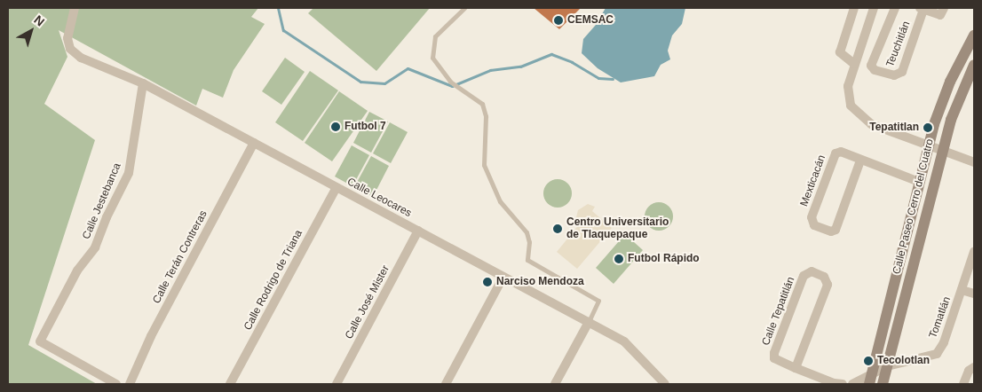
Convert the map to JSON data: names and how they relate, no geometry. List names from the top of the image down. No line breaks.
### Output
{"streets":{"street":["Teuchitlán","Mexticacán","Calle Leocares","Calle Jestebanca","Calle Paseo Cerro del Cuatro","Calle Terán Contreras","Calle Rodrigo de Triana","Calle José Mister","Calle Tepatitlán","Tomatlán"]},"crossings":[["Mexticacán","Calle Paseo Cerro del Cuatro"],["Calle Leocares","Calle Jestebanca"],["Calle Leocares","Calle Terán Contreras"],["Calle Leocares","Calle Rodrigo de Triana"],["Calle Leocares","Calle José Mister"],["Calle Paseo Cerro del Cuatro","Tomatlán"]],"places":["CEMSAC","Futbol 7","Tepatitlan","Centro Universitario de Tlaquepaque","Futbol Rápido","Narciso Mendoza","Tecolotlan"],"north":"top right"}
